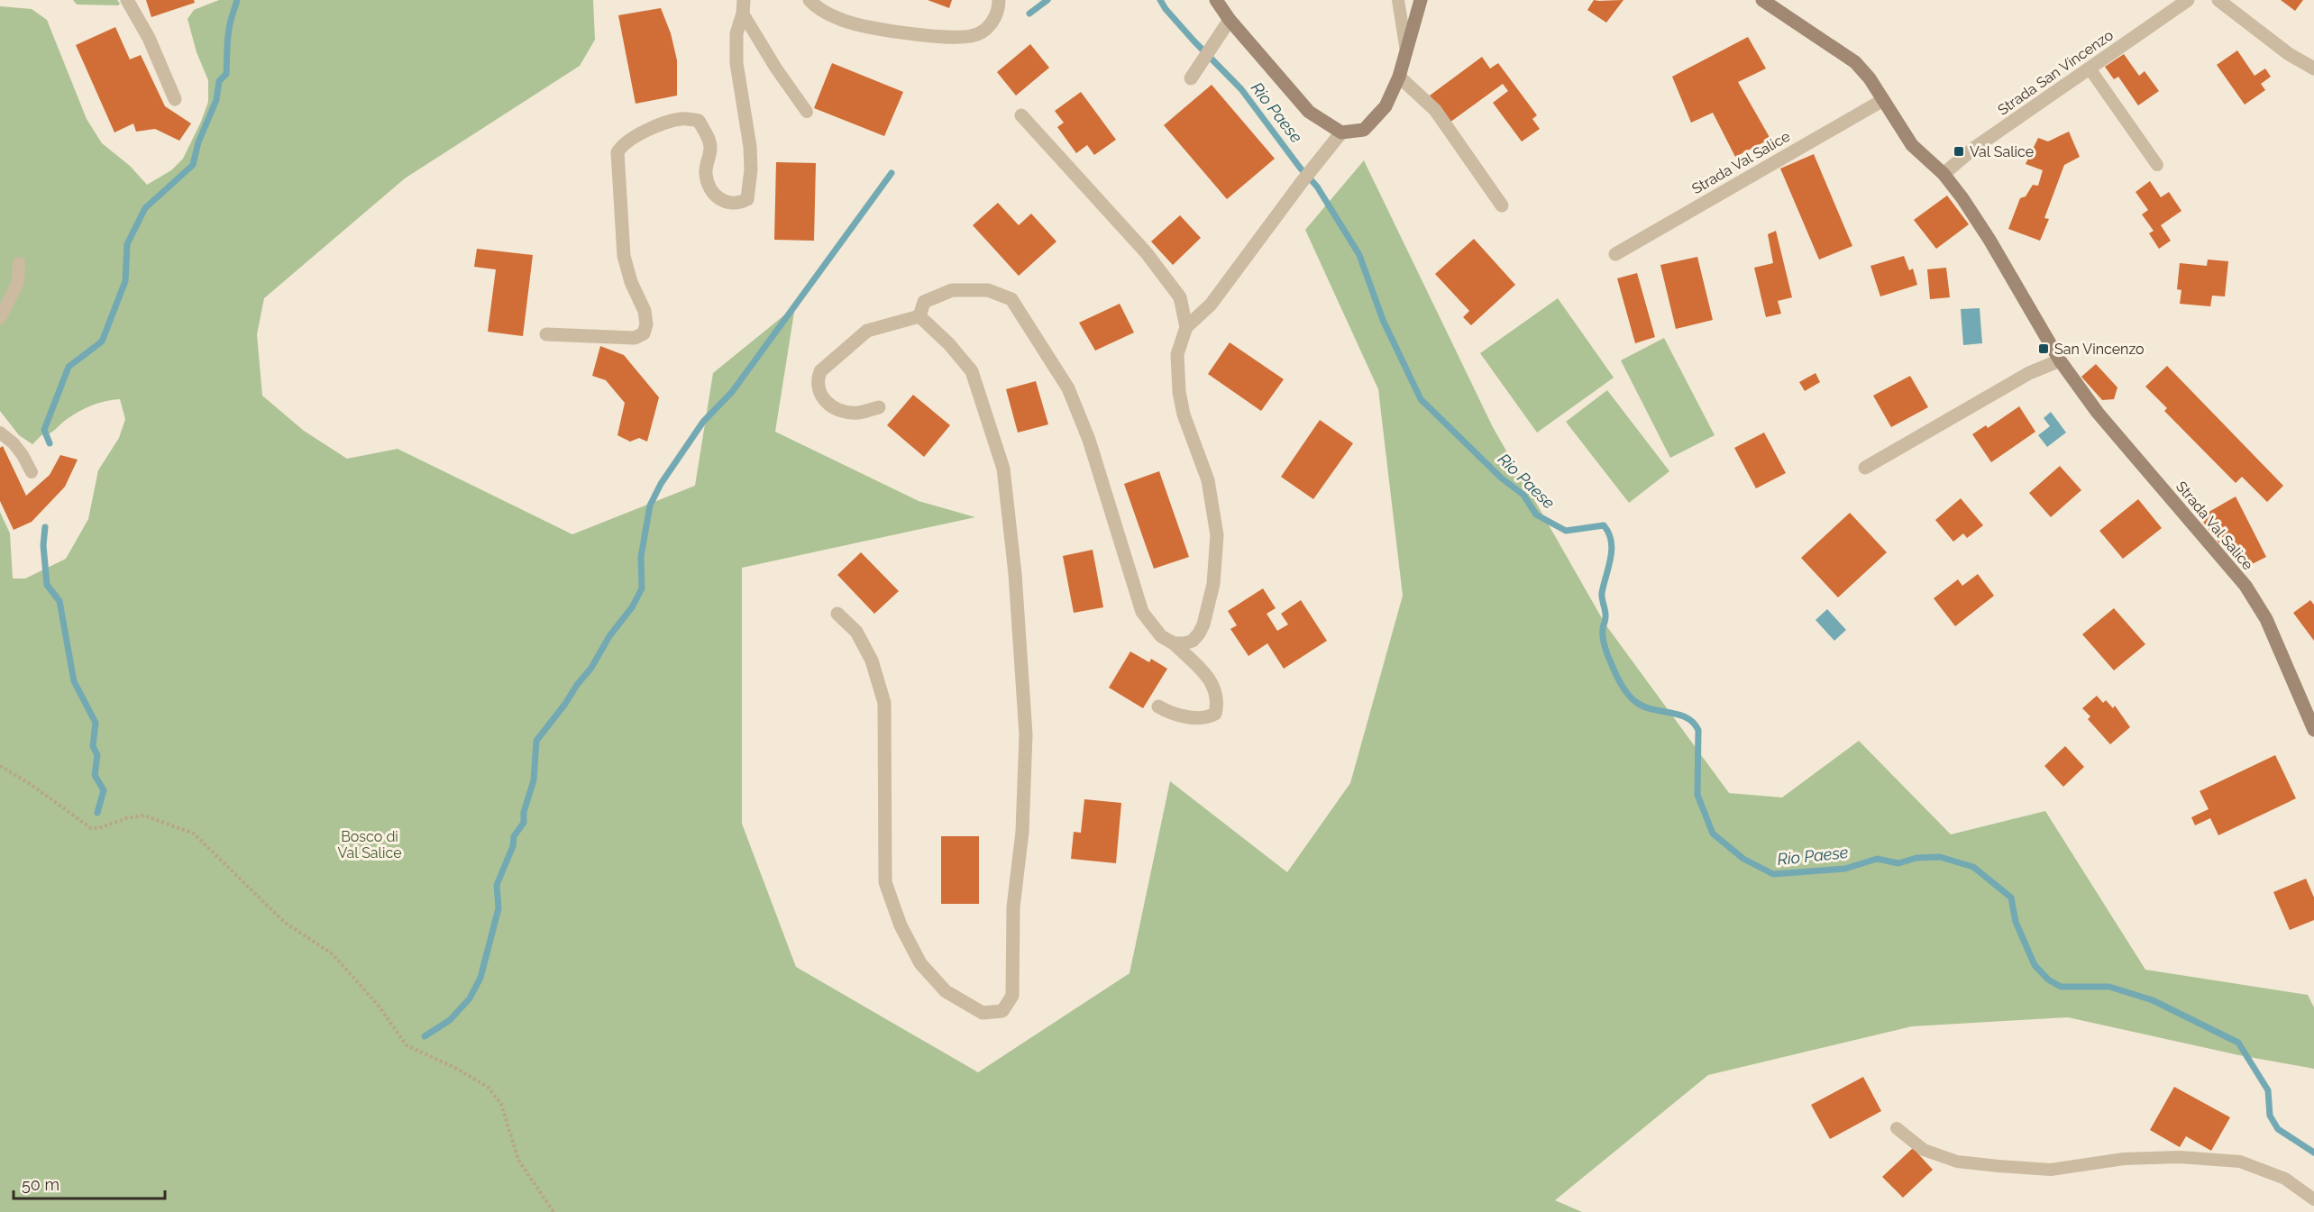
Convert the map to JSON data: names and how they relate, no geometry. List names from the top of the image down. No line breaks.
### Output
{"streets":{"street":["Strada San Vincenzo","Strada Val Salice"]},"crossings":[["Strada San Vincenzo","Strada Val Salice"]],"water":["Rio Paese"],"parks":["Bosco di Val Salice"],"places":{"transit":["Val Salice","San Vincenzo"]},"scale_bar":"50 m"}
